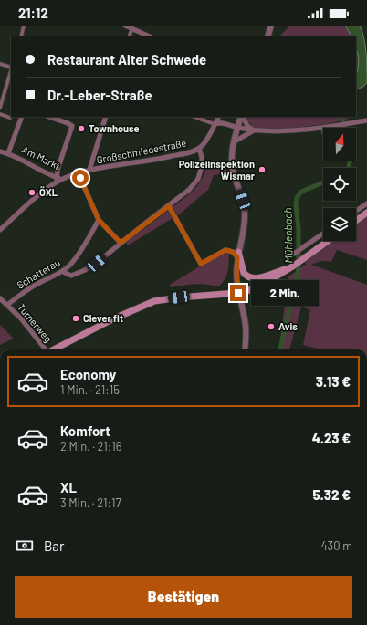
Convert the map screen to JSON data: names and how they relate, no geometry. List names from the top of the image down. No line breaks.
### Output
{"streets":{"street":["Großschmiedestraße","Am Markt","Schatterau","Turnerweg"]},"crossings":[["Großschmiedestraße","Am Markt"],["Schatterau","Turnerweg"]],"water":["Mühlenbach"],"places":["Townhouse","Polizeiinspektion Wismar","ÖXL","Clever fit","Avis"],"north":"top","page":{"status":"21:12","banner":["Restaurant Alter Schwede","Dr.-Leber-Straße"],"bubble":"2 Min.","list":[{"name":"Economy","note":"1 Min. · 21:15","value":"3.13 €"},{"name":"Komfort","note":"2 Min. · 21:16","value":"4.23 €"},{"name":"XL","note":"3 Min. · 21:17","value":"5.32 €"}],"pay":["Bar","430 m"],"buttons":"Bestätigen"}}
